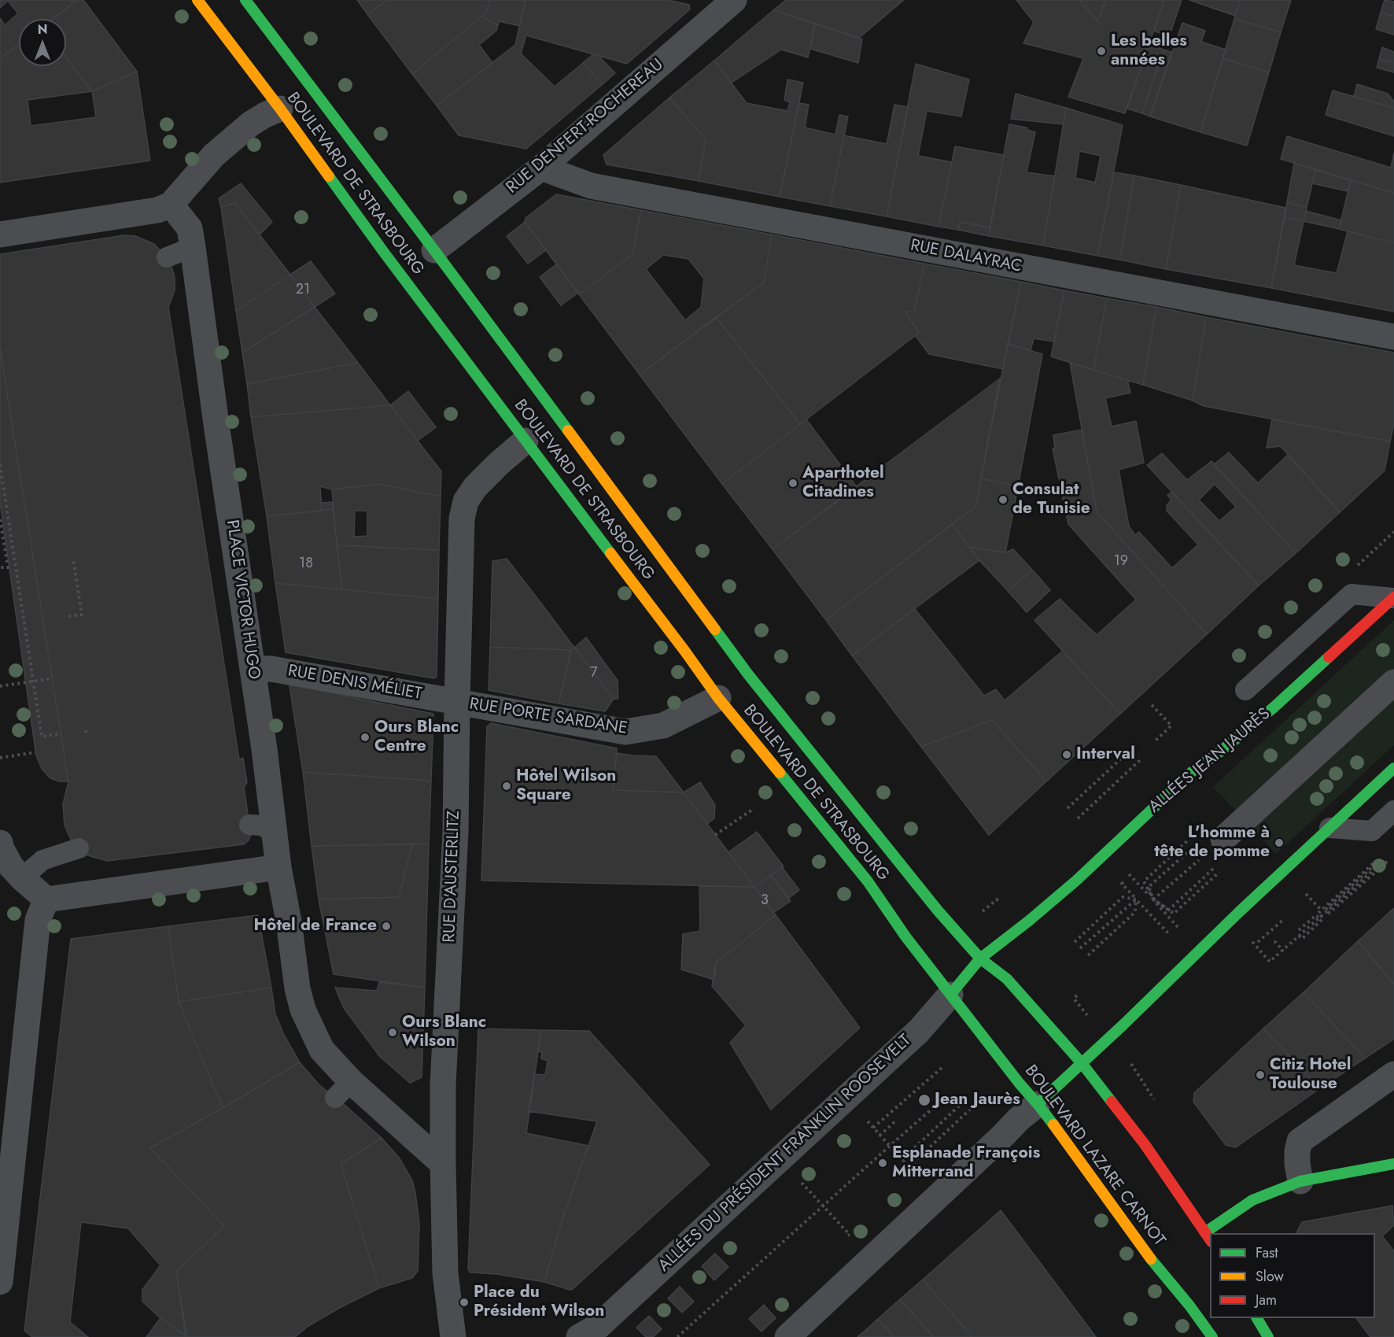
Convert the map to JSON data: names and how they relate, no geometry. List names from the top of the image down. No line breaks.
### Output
{"streets":{"main road":["BOULEVARD DE STRASBOURG","ALLÉES JEAN JAURÈS","ALLÉES DU PRÉSIDENT FRANKLIN ROOSEVELT","BOULEVARD LAZARE CARNOT"],"street":["RUE DENFERT-ROCHEREAU","RUE DALAYRAC","PLACE VICTOR HUGO","RUE DENIS MÉLIET","RUE PORTE SARDANE","RUE D'AUSTERLITZ"]},"crossings":[["RUE DENFERT-ROCHEREAU","BOULEVARD DE STRASBOURG"],["RUE DENFERT-ROCHEREAU","RUE DALAYRAC"],["BOULEVARD DE STRASBOURG","RUE PORTE SARDANE"],["BOULEVARD DE STRASBOURG","ALLÉES JEAN JAURÈS"],["BOULEVARD DE STRASBOURG","RUE D'AUSTERLITZ"],["BOULEVARD DE STRASBOURG","ALLÉES DU PRÉSIDENT FRANKLIN ROOSEVELT"],["BOULEVARD DE STRASBOURG","BOULEVARD LAZARE CARNOT"],["PLACE VICTOR HUGO","RUE DENIS MÉLIET"],["PLACE VICTOR HUGO","RUE D'AUSTERLITZ"],["RUE DENIS MÉLIET","RUE PORTE SARDANE"],["RUE DENIS MÉLIET","RUE D'AUSTERLITZ"],["RUE PORTE SARDANE","RUE D'AUSTERLITZ"],["ALLÉES JEAN JAURÈS","ALLÉES DU PRÉSIDENT FRANKLIN ROOSEVELT"],["ALLÉES DU PRÉSIDENT FRANKLIN ROOSEVELT","BOULEVARD LAZARE CARNOT"]],"places":["Les belles années","Aparthotel Citadines","Consulat de Tunisie","Ours Blanc Centre","Interval","Hôtel Wilson Square","L'homme à tête de pomme","Hôtel de France","Ours Blanc Wilson","Citiz Hotel Toulouse","Jean Jaurès","Esplanade François Mitterrand","Place du Président Wilson"],"house_numbers":["21","19","18","7","3"],"legend":["Fast","Slow","Jam"],"north":"top"}
